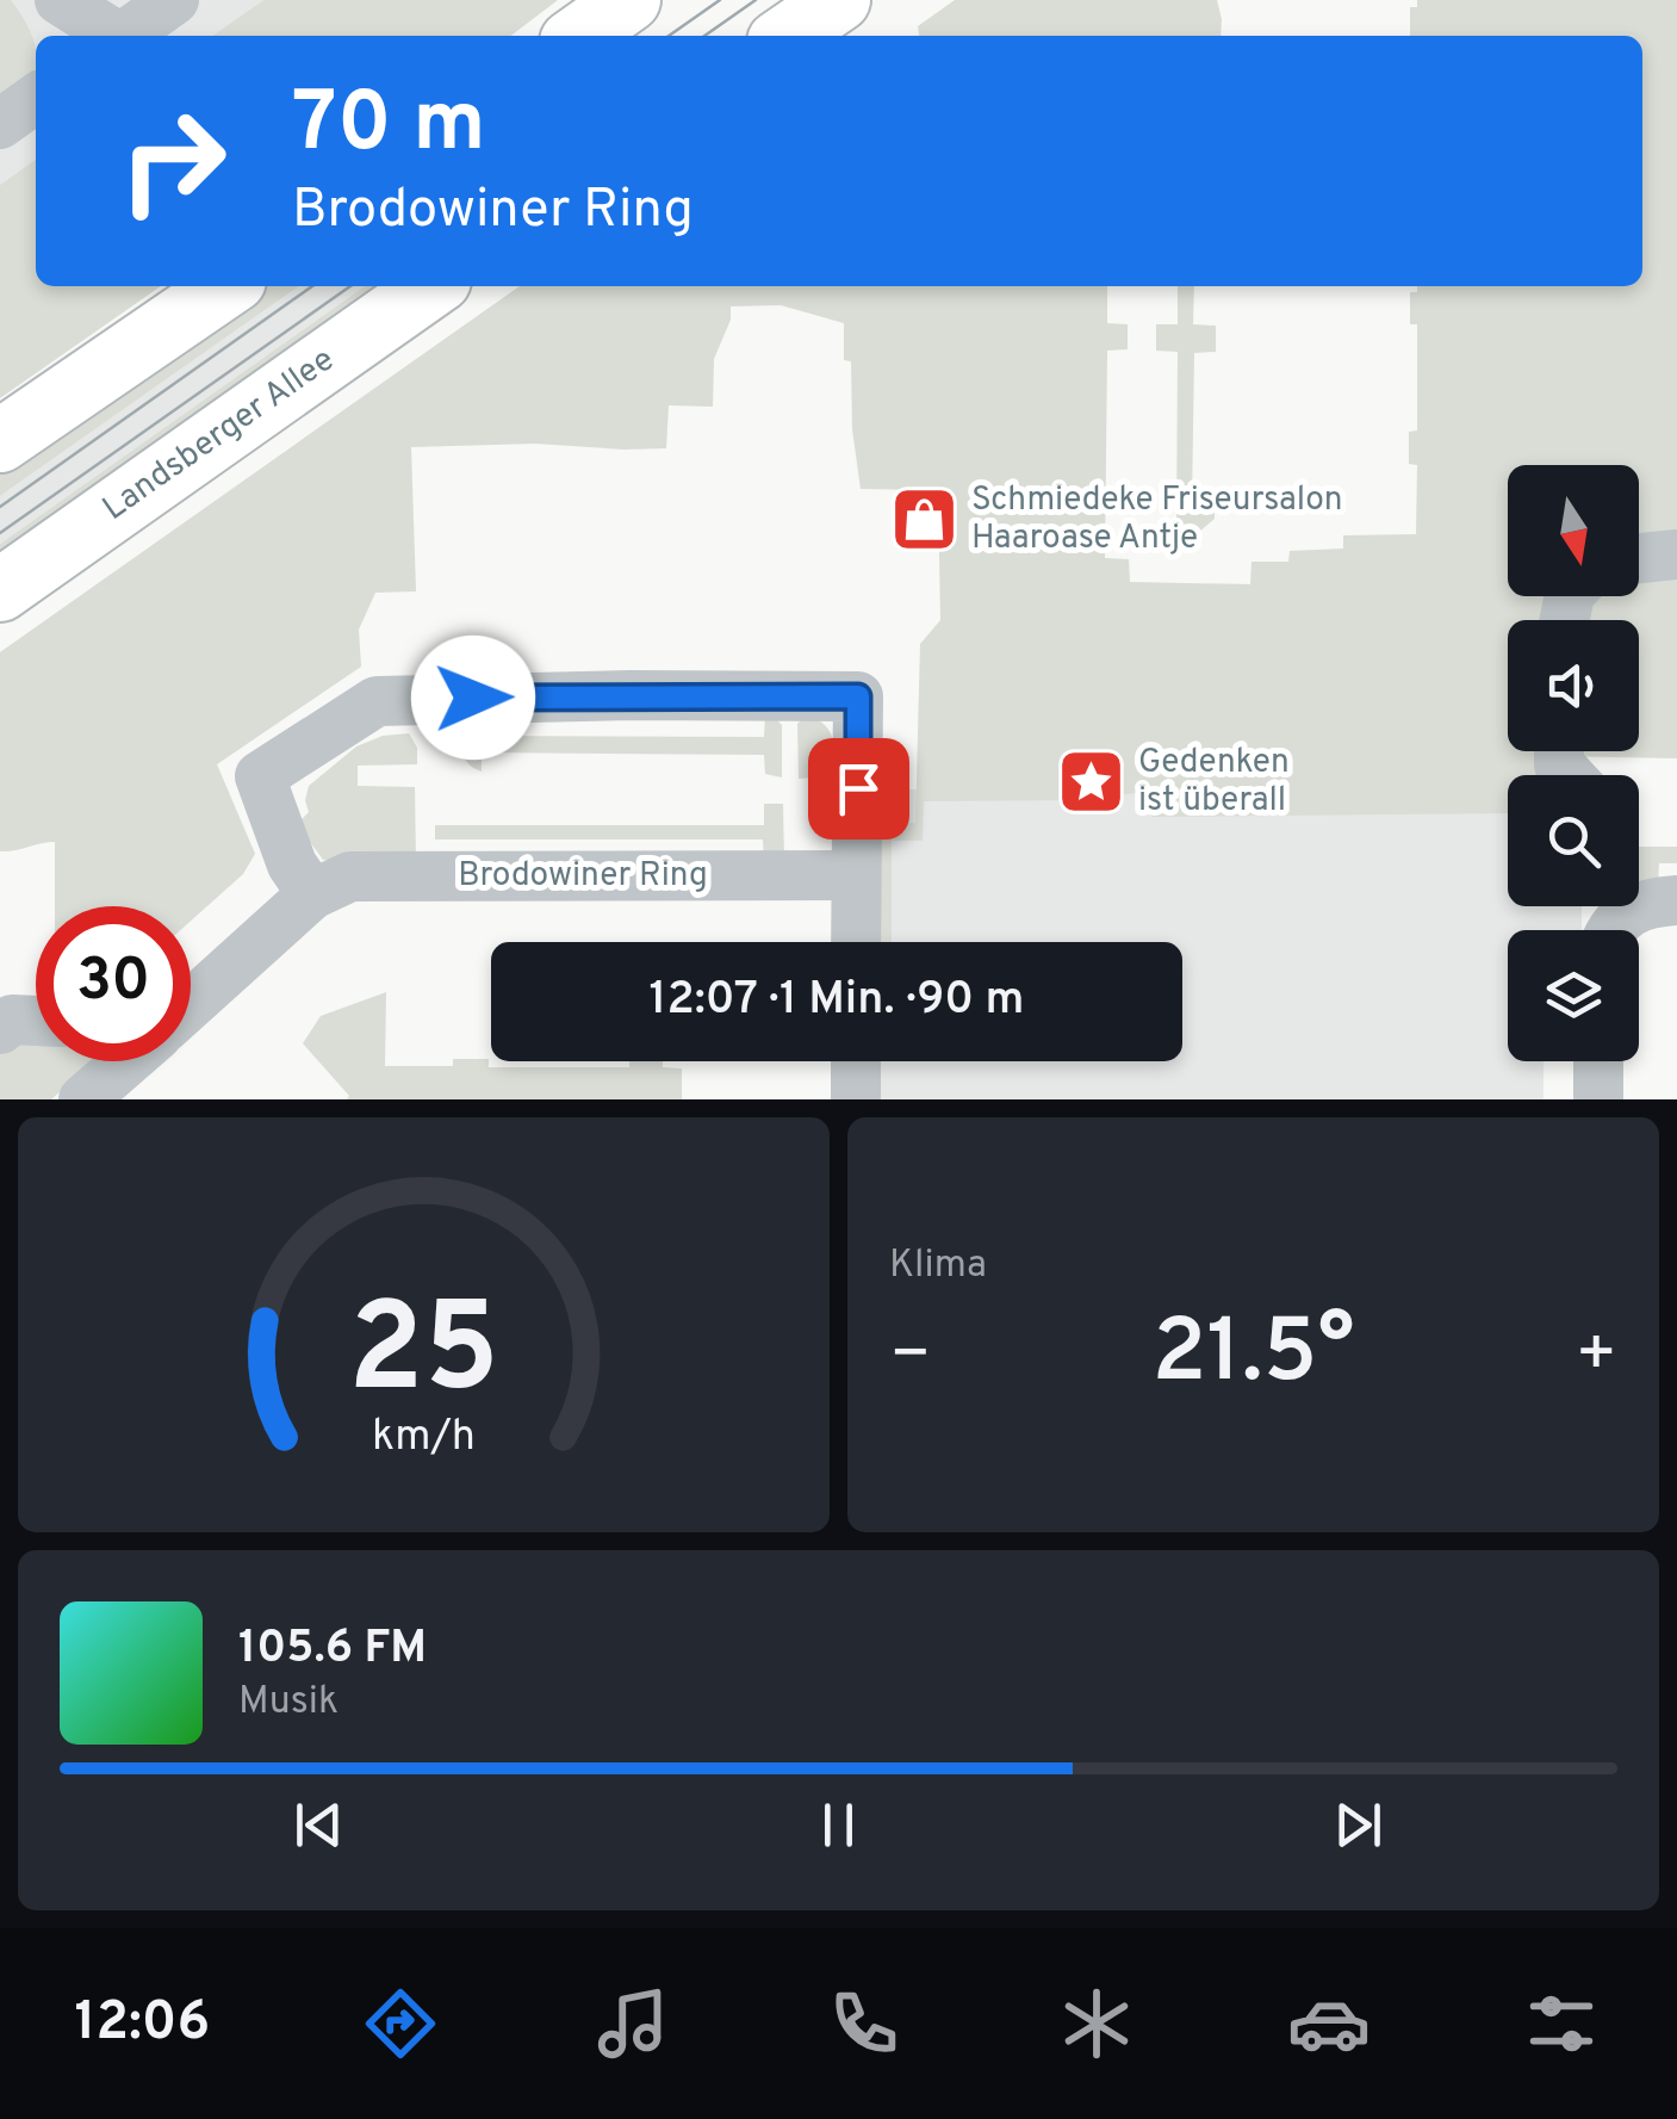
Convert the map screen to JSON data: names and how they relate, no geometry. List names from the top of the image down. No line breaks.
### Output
{"streets":{"main road":["Landsberger Allee"],"street":["Brodowiner Ring"]},"places":{"shop":["Schmiedeke Friseursalon Haaroase Antje"],"place":["Gedenken ist überall"]},"north":"bottom","page":{"turn":["70 m","Brodowiner Ring"],"limit":"30","trip":"12:07 · 1 Min. · 90 m","tile":"Klima","heat":["−","21.5°","+"],"song":["105.6 FM","Musik"],"tabs":"12:06","gauge":["25","km/h"]}}
